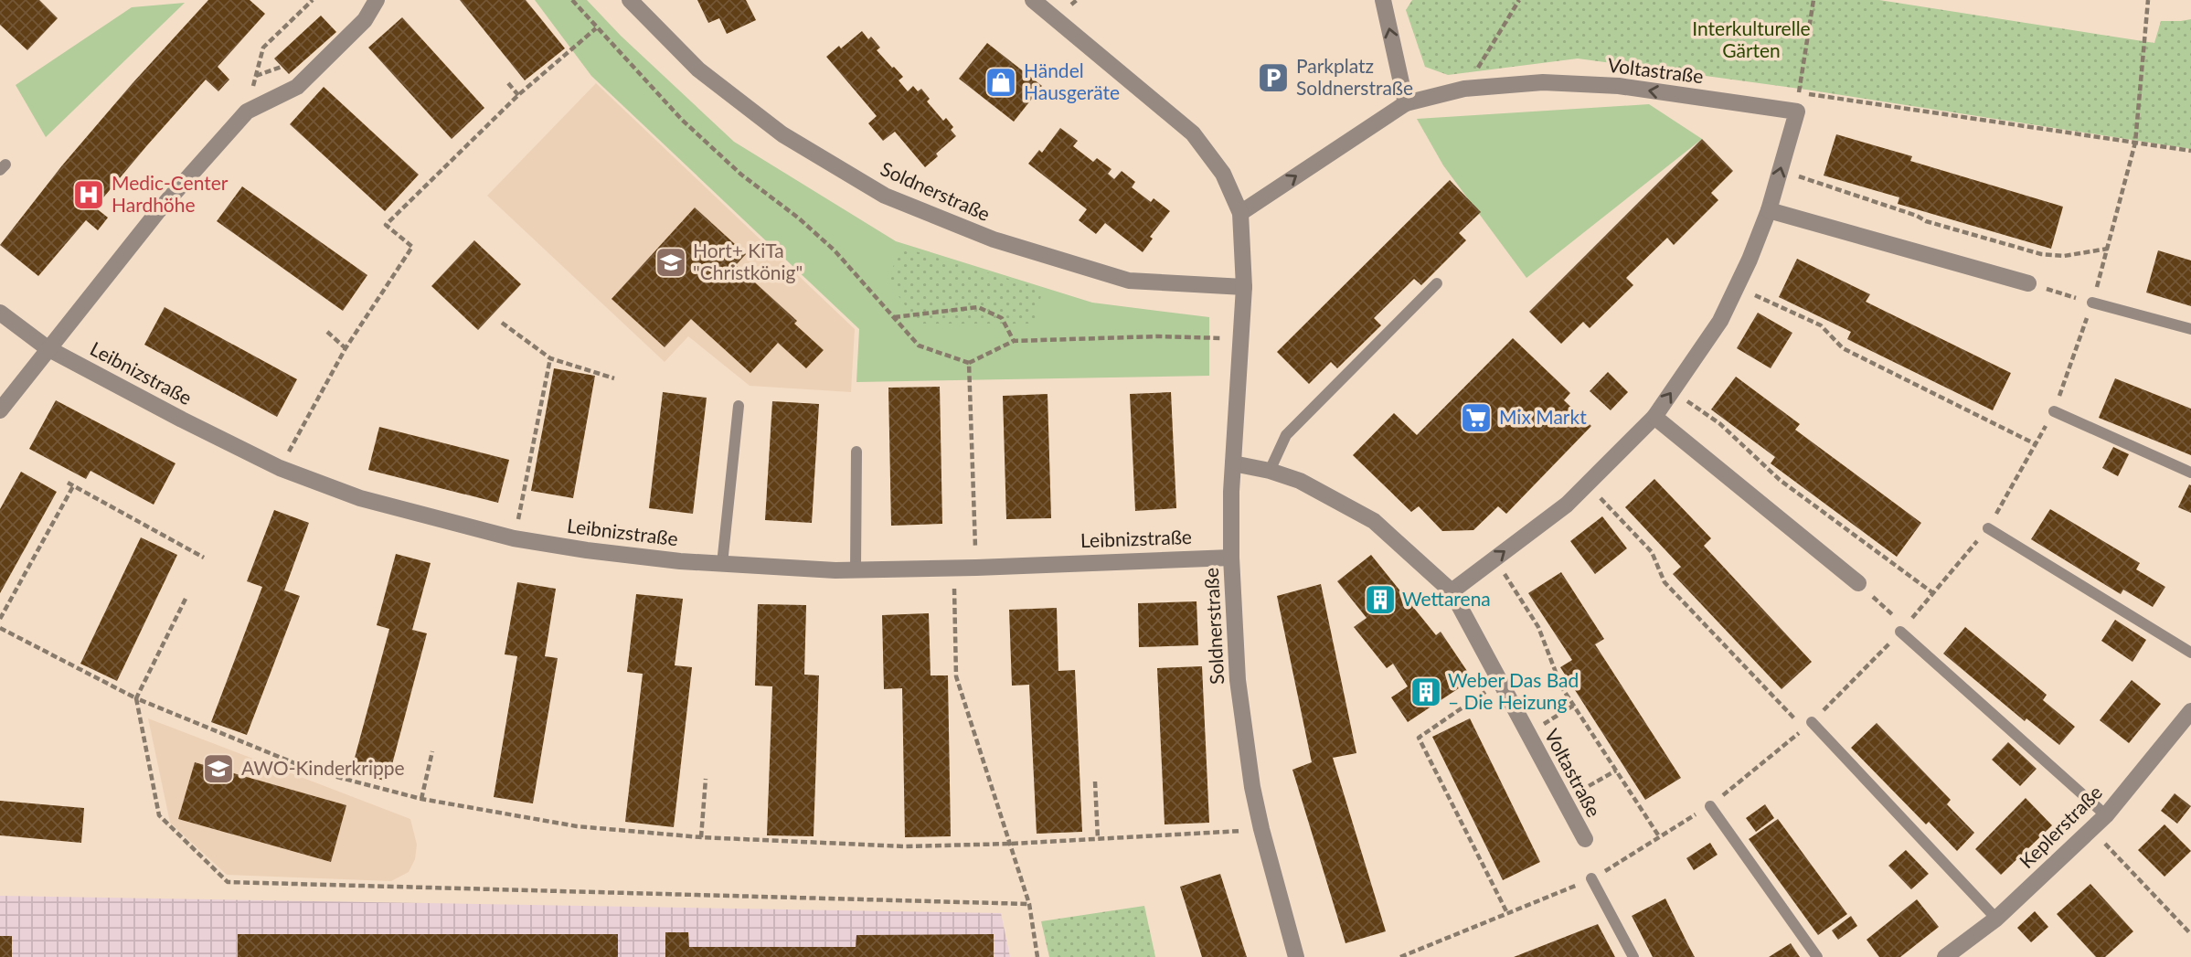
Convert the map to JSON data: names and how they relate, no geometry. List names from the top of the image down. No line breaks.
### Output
{"streets":{"street":["Voltastraße","Soldnerstraße","Leibnizstraße","Keplerstraße"]},"crossings":[["Voltastraße","Soldnerstraße"],["Soldnerstraße","Leibnizstraße"]],"parks":["Interkulturelle Gärten"],"places":{"parking":["Parkplatz Soldnerstraße"],"shop":["Händel Hausgeräte"],"hospital":["Medic-Center Hardhöhe"],"school or university":["Hort+ KiTa \"Christkönig\"","AWO-Kinderkrippe"],"supermarket":["Mix Markt"],"building":["Wettarena","Weber Das Bad – Die Heizung"]}}
